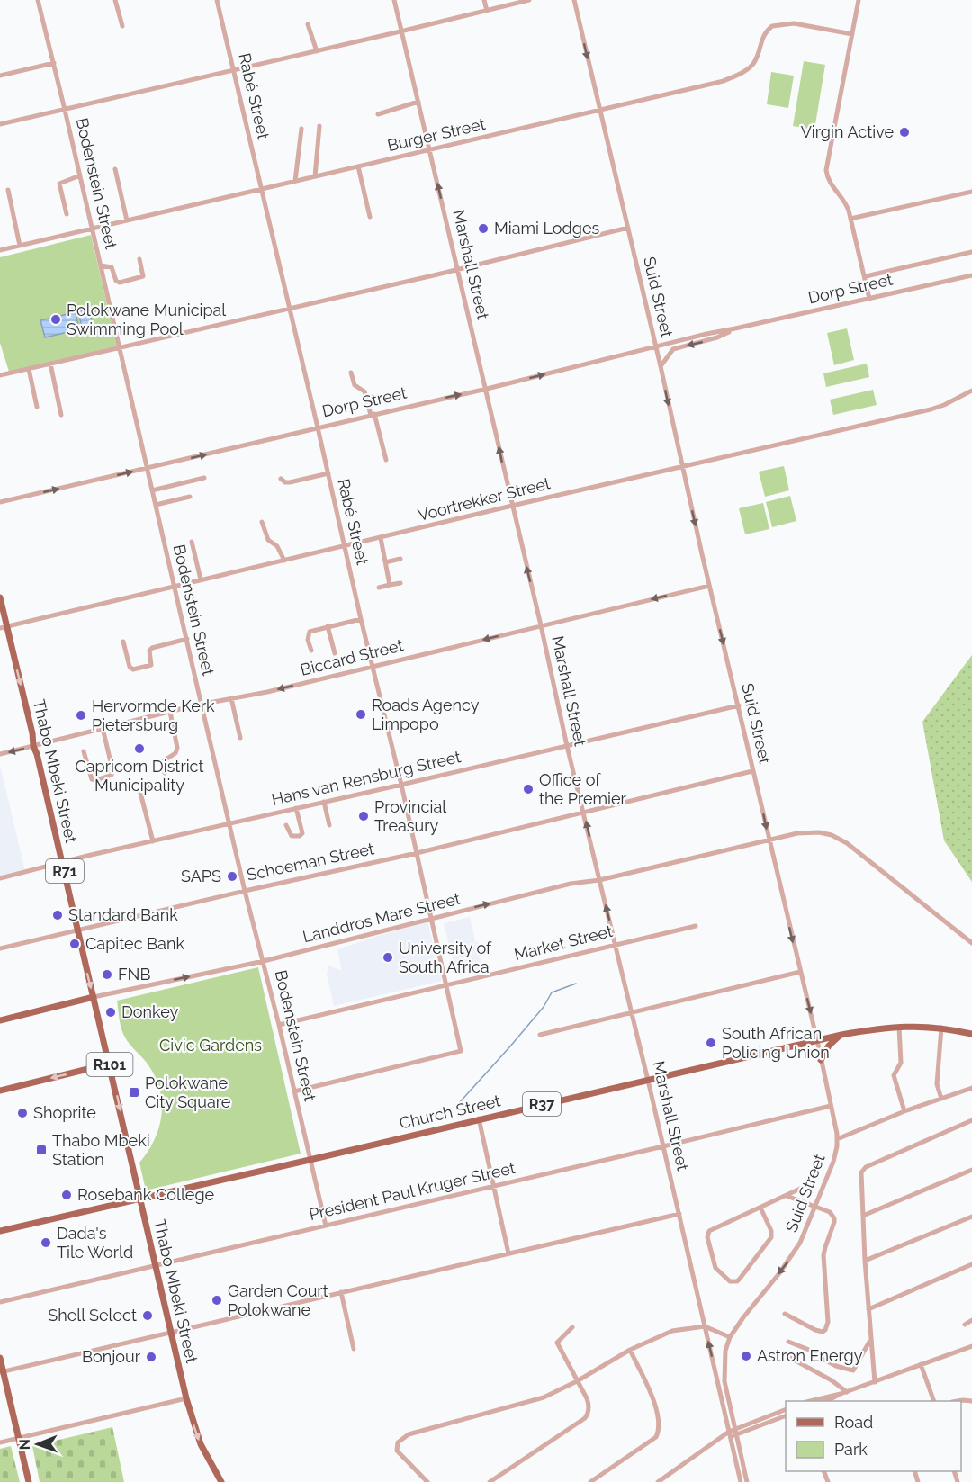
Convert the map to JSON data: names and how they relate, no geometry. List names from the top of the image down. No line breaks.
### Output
{"streets":{"main road":["Thabo Mbeki Street","R71","Landdros Mare Street","R101","R37","Church Street"],"street":["Rabé Street","Burger Street","Bodenstein Street","Marshall Street","Dorp Street","Suid Street","Voortrekker Street","Biccard Street","Hans van Rensburg Street","Schoeman Street","Market Street","President Paul Kruger Street"]},"crossings":[["Rabé Street","Burger Street"],["Rabé Street","Bodenstein Street"],["Rabé Street","Dorp Street"],["Rabé Street","Voortrekker Street"],["Rabé Street","Biccard Street"],["Rabé Street","Hans van Rensburg Street"],["Rabé Street","Schoeman Street"],["Rabé Street","Landdros Mare Street"],["Rabé Street","Market Street"],["Burger Street","Bodenstein Street"],["Burger Street","Marshall Street"],["Burger Street","Suid Street"],["Bodenstein Street","Dorp Street"],["Bodenstein Street","Voortrekker Street"],["Bodenstein Street","Biccard Street"],["Bodenstein Street","Hans van Rensburg Street"],["Bodenstein Street","Schoeman Street"],["Bodenstein Street","Landdros Mare Street"],["Bodenstein Street","Market Street"],["Bodenstein Street","Church Street"],["Bodenstein Street","President Paul Kruger Street"],["Marshall Street","Dorp Street"],["Marshall Street","Voortrekker Street"],["Marshall Street","Biccard Street"],["Marshall Street","Hans van Rensburg Street"],["Marshall Street","Schoeman Street"],["Marshall Street","Landdros Mare Street"],["Marshall Street","Market Street"],["Marshall Street","Church Street"],["Marshall Street","President Paul Kruger Street"],["Dorp Street","Suid Street"],["Suid Street","Voortrekker Street"],["Suid Street","Biccard Street"],["Suid Street","Hans van Rensburg Street"],["Suid Street","Schoeman Street"],["Suid Street","Landdros Mare Street"],["Suid Street","Church Street"],["Suid Street","President Paul Kruger Street"],["Voortrekker Street","Thabo Mbeki Street"],["Biccard Street","Thabo Mbeki Street"],["Thabo Mbeki Street","Hans van Rensburg Street"],["Thabo Mbeki Street","Schoeman Street"],["Thabo Mbeki Street","Landdros Mare Street"],["Thabo Mbeki Street","R101"],["Thabo Mbeki Street","Church Street"],["Thabo Mbeki Street","President Paul Kruger Street"]],"one_way":["Marshall Street","Suid Street","Biccard Street","Thabo Mbeki Street"],"parks":["Civic Gardens"],"places":{"other":["Virgin Active","Miami Lodges","Polokwane Municipal Swimming Pool","Roads Agency Limpopo","Hervormde Kerk Pietersburg","Capricorn District Municipality","Office of the Premier","Provincial Treasury","SAPS","Standard Bank","Capitec Bank","University of South Africa","FNB","Donkey","South African Policing Union","Shoprite","Rosebank College","Dada's Tile World","Garden Court Polokwane","Shell Select","Astron Energy","Bonjour"],"transit":["Polokwane City Square","Thabo Mbeki Station"]},"legend":["Road","Park"],"north":"left"}
